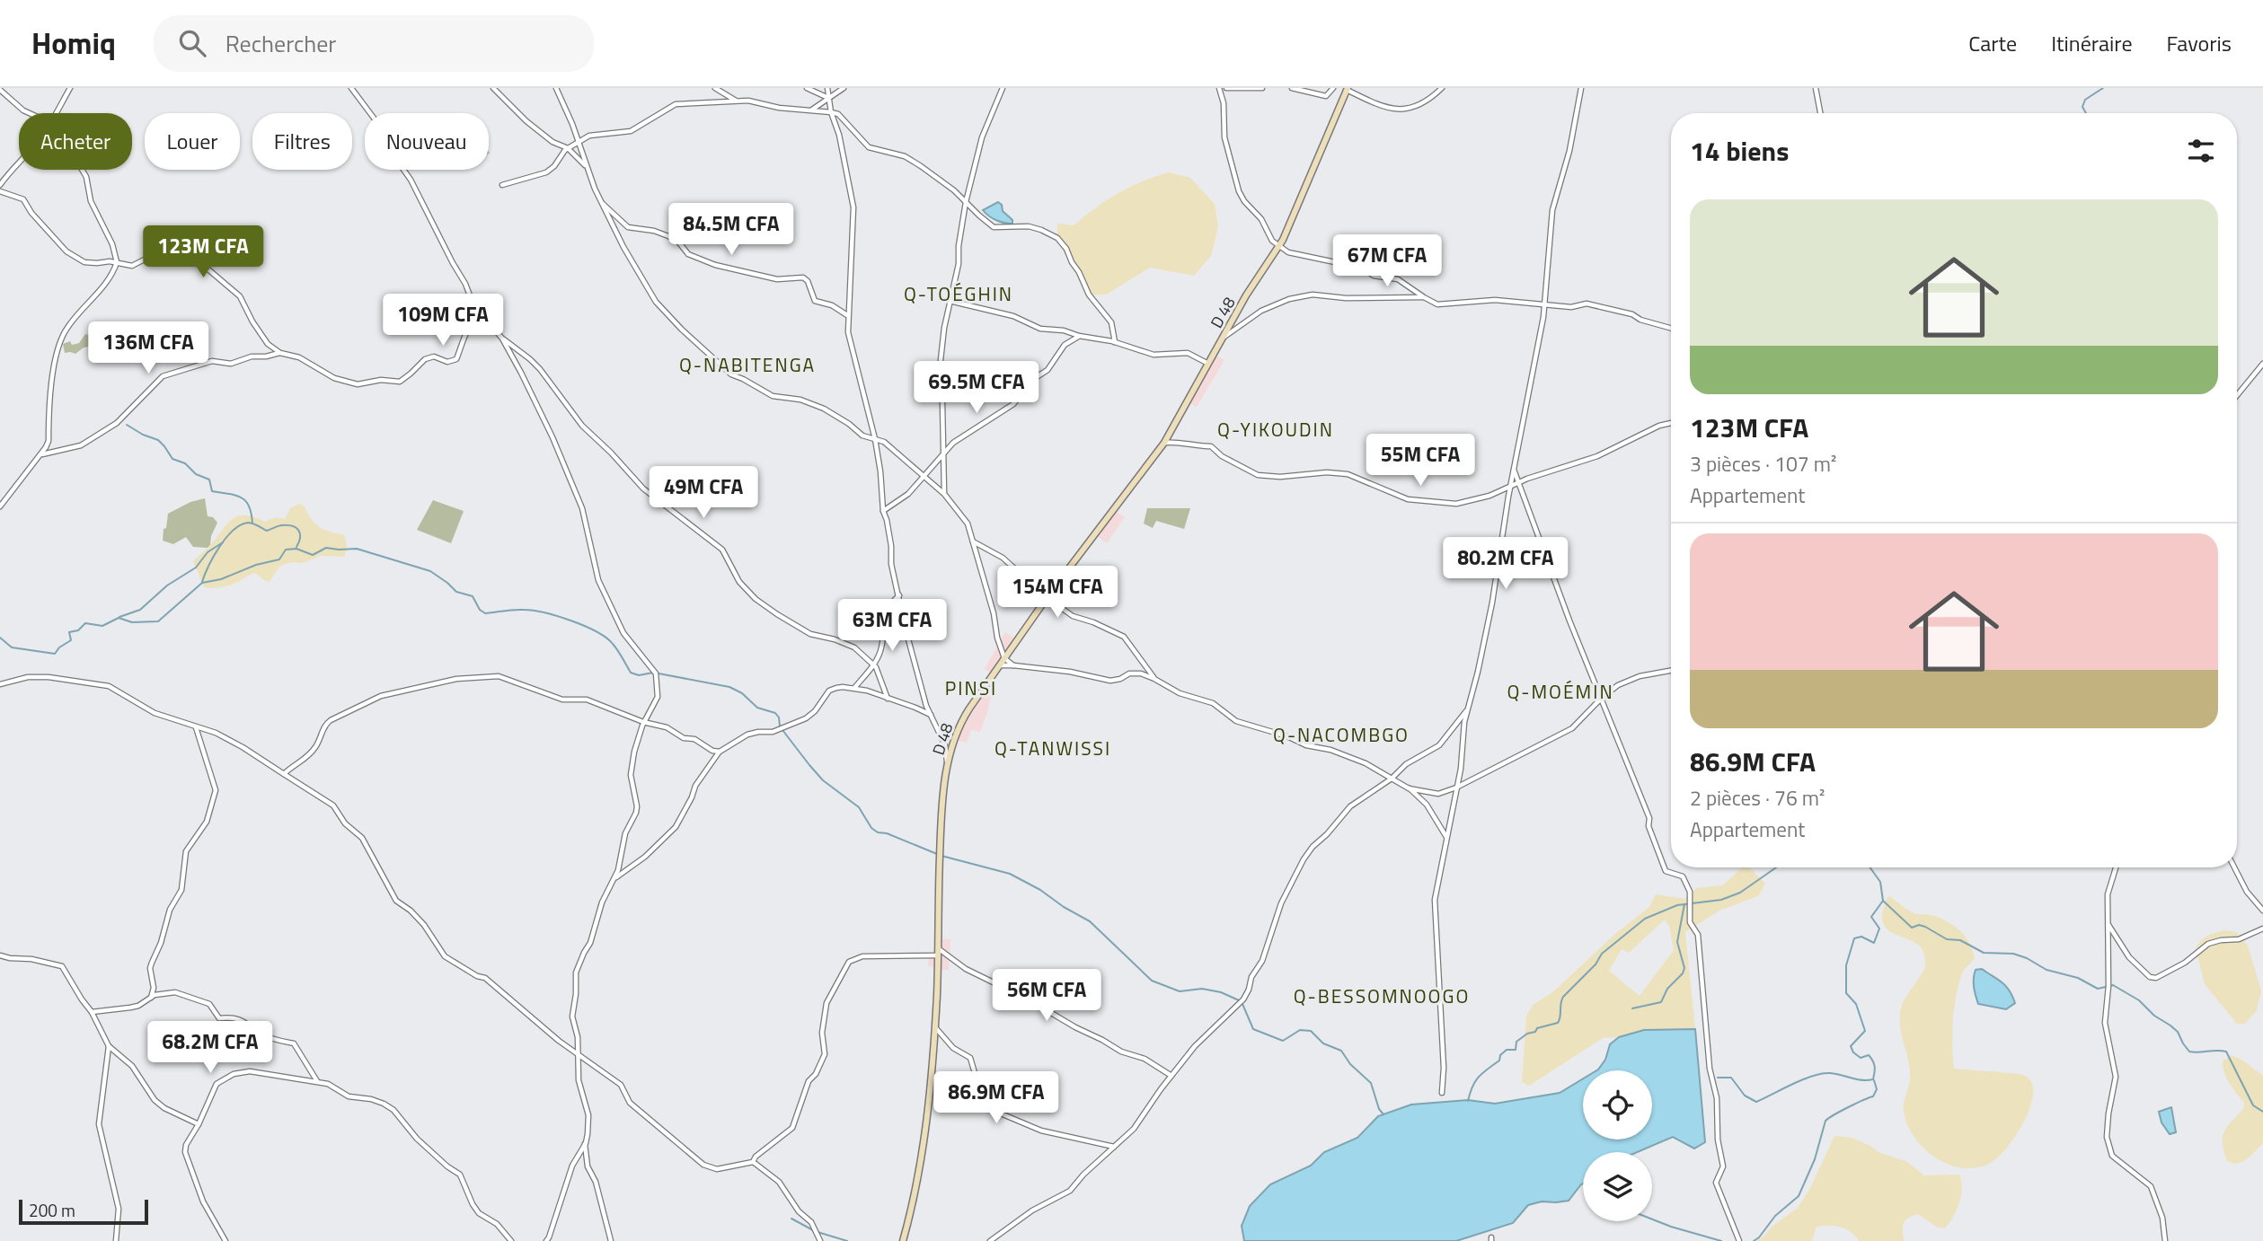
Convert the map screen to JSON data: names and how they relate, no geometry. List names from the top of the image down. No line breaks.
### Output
{"streets":{"street":["D 48"]},"districts":["Q-TOÉGHIN","Q-NABITENGA","Q-YIKOUDIN","PINSI","Q-MOÉMIN","Q-NACOMBGO","Q-TANWISSI","Q-BESSOMNOOGO"],"scale_bar":"200 m","page":{"header":"Homiq","search":"Rechercher","nav":["Carte","Itinéraire","Favoris"],"chip":["Acheter","Louer","Filtres","Nouveau"],"heading":"14 biens","list":[{"name":"123M CFA","note":"3 pièces · 107 m² · Appartement"},{"name":"86.9M CFA","note":"2 pièces · 76 m² · Appartement"}],"price":["84.5M CFA","123M CFA","67M CFA","109M CFA","136M CFA","69.5M CFA","55M CFA","49M CFA","80.2M CFA","154M CFA","63M CFA","56M CFA","68.2M CFA","86.9M CFA"],"scale":"200 m"}}
